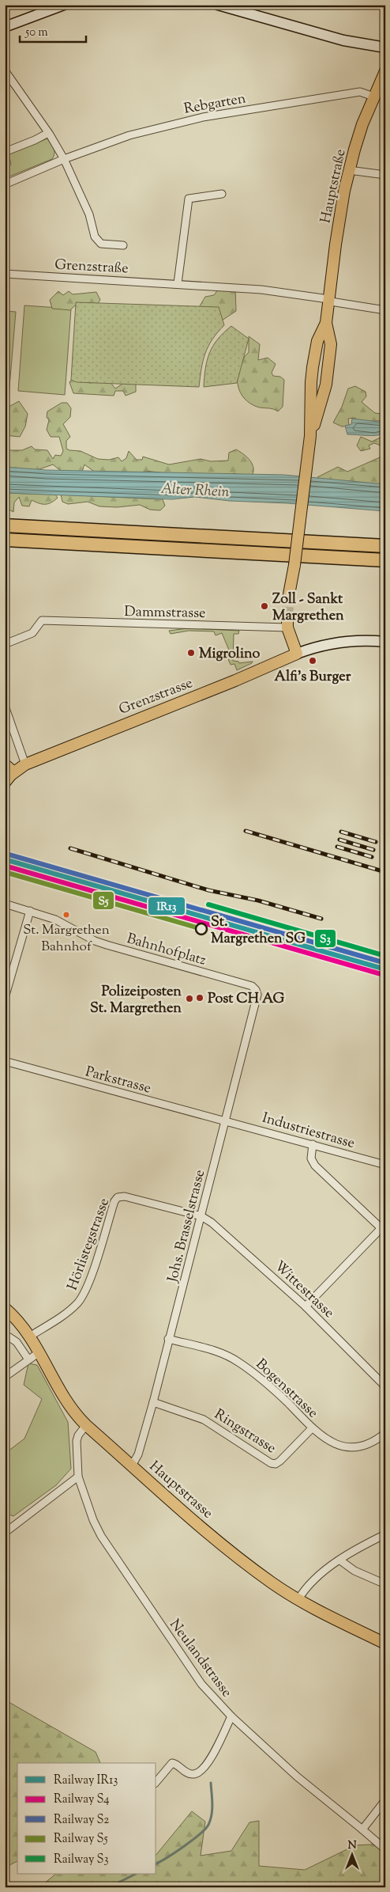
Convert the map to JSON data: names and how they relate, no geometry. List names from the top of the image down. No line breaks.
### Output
{"streets":{"main road":["Hauptstraße","Grenzstrasse","Hauptstrasse"],"street":["Rebgarten","Grenzstraße","Dammstrasse","Bahnhofplatz","Parkstrasse","Industriestrasse","Johs. Brasselstrasse","Hörlistegstrasse","Wittestrasse","Bogenstrasse","Ringstrasse","Neulandstrasse"]},"crossings":[["Rebgarten","Hauptstraße"],["Hauptstraße","Grenzstraße"],["Bahnhofplatz","Johs. Brasselstrasse"],["Parkstrasse","Industriestrasse"],["Parkstrasse","Johs. Brasselstrasse"],["Industriestrasse","Johs. Brasselstrasse"],["Johs. Brasselstrasse","Hörlistegstrasse"],["Johs. Brasselstrasse","Wittestrasse"],["Johs. Brasselstrasse","Bogenstrasse"],["Johs. Brasselstrasse","Ringstrasse"],["Johs. Brasselstrasse","Hauptstrasse"],["Hörlistegstrasse","Wittestrasse"],["Hörlistegstrasse","Hauptstrasse"],["Bogenstrasse","Ringstrasse"],["Hauptstrasse","Neulandstrasse"]],"water":["Alter Rhein"],"places":["Zoll - Sankt Margrethen","Migrolino","Alfi's Burger","St. Margrethen Bahnhof","St. Margrethen SG","Post CH AG","Polizeiposten St. Margrethen"],"lines":["rail line S2","rail line IR13","rail line S4","rail line S5","rail line S3"],"legend":["Railway IR13","Railway S4","Railway S2","Railway S5","Railway S3"],"scale_bar":"50 m","north":"top"}
